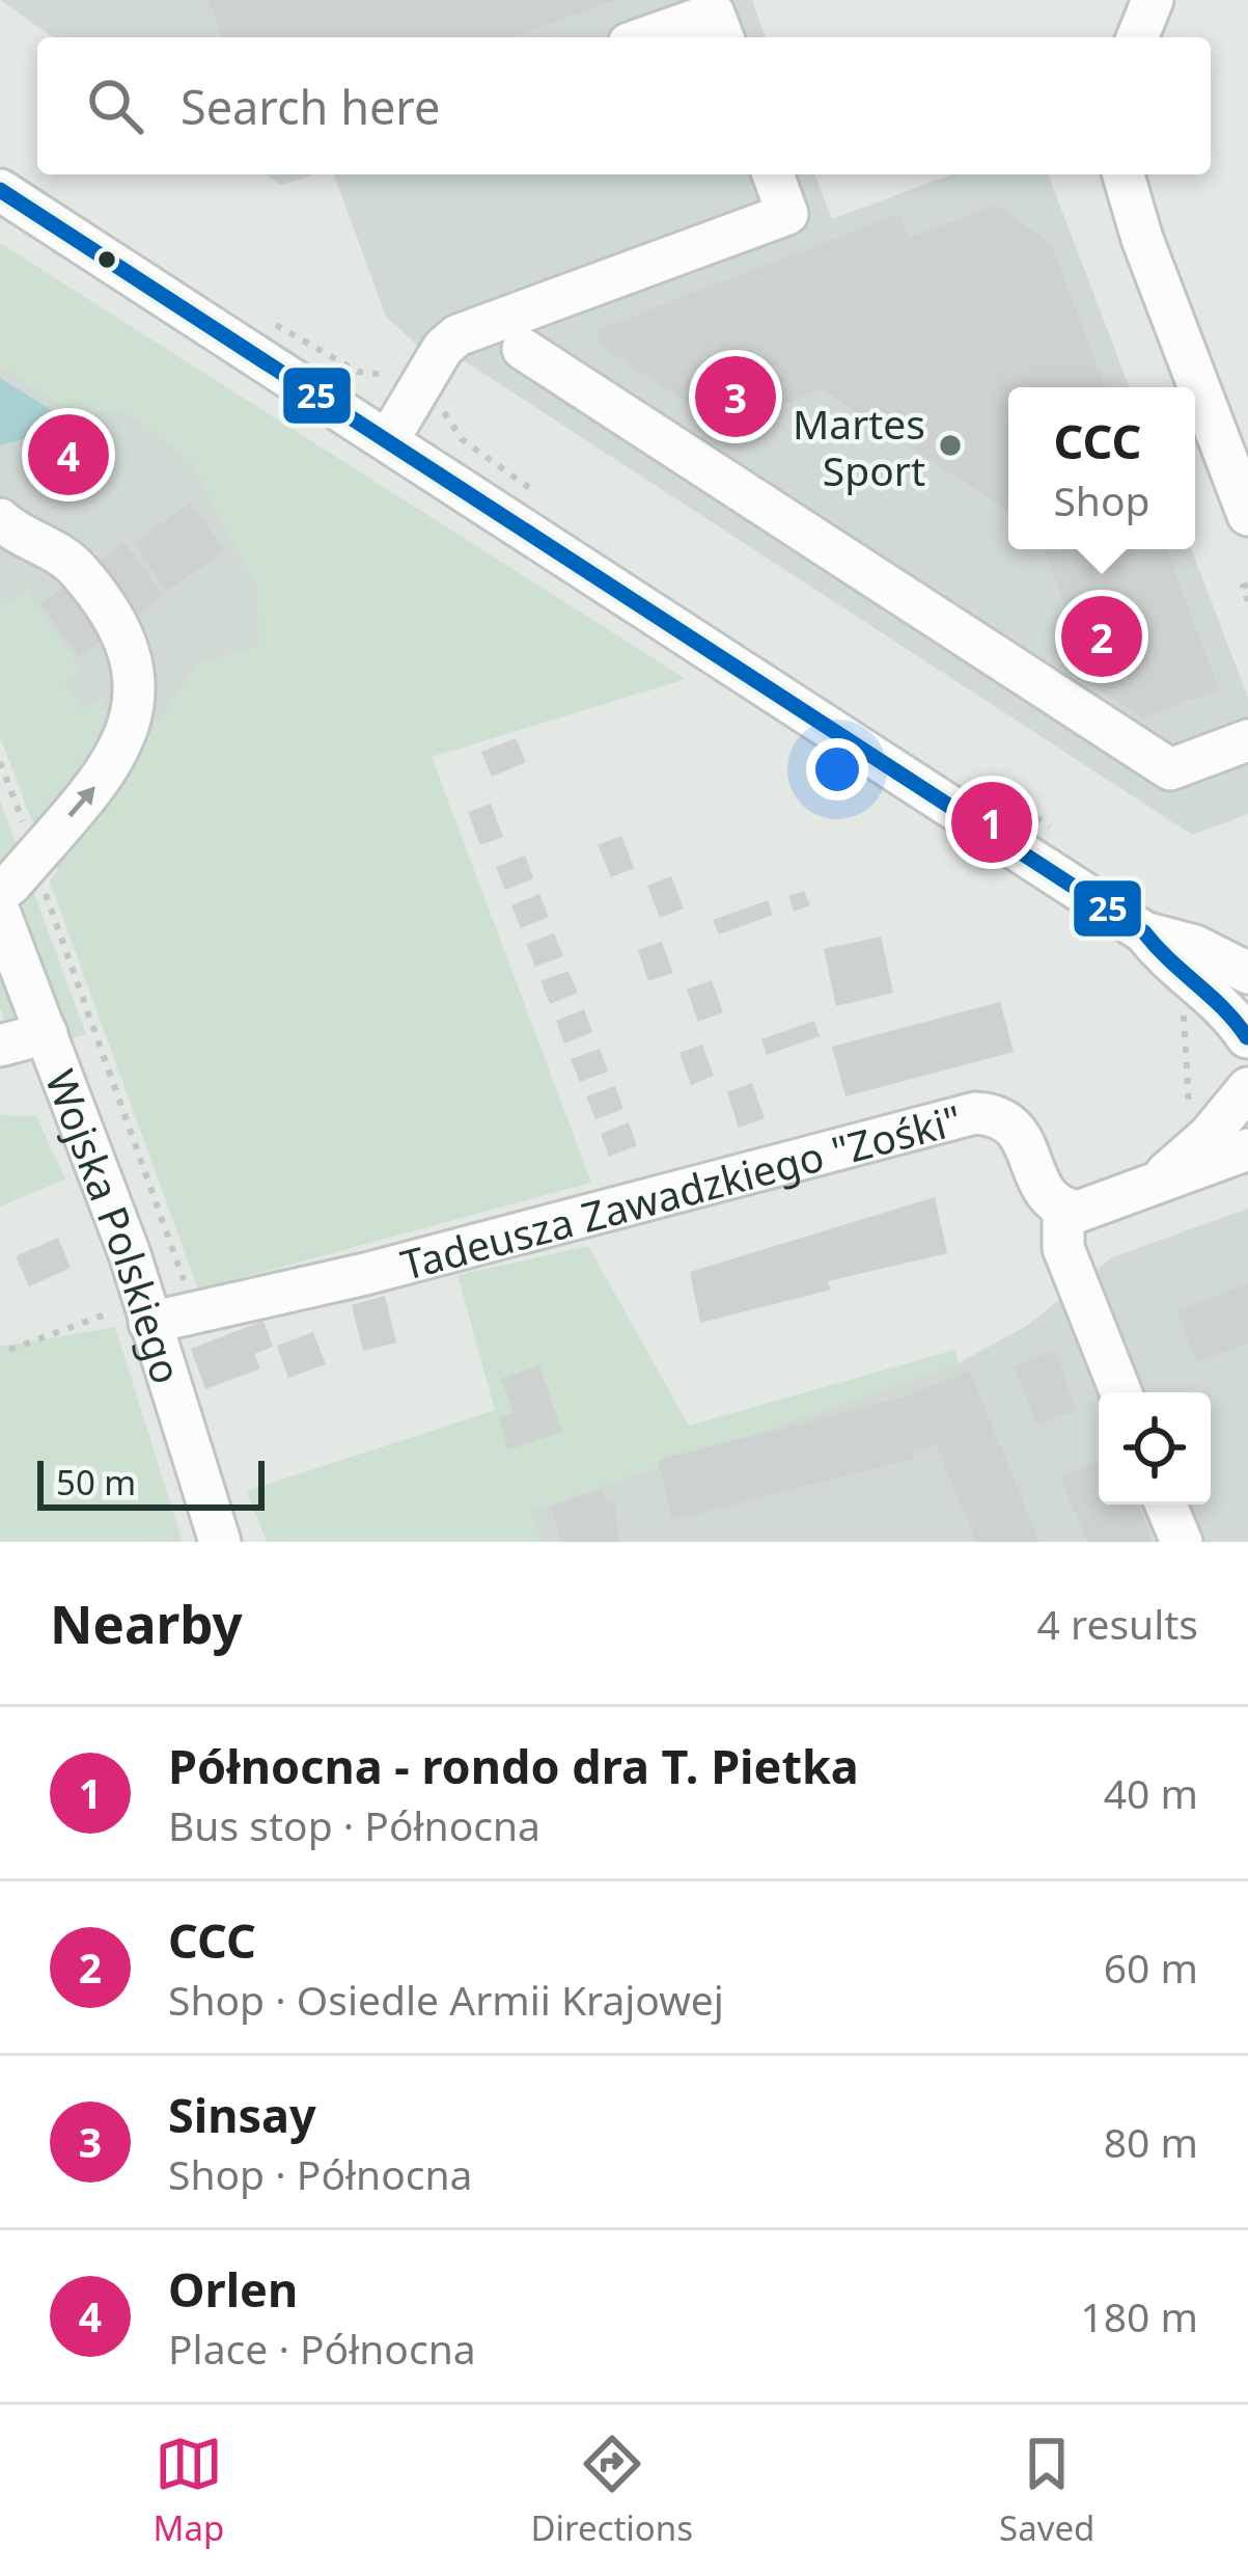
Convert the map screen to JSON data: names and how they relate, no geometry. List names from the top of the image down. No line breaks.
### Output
{"streets":{"street":["Tadeusza Zawadzkiego \"Zośki\"","Wojska Polskiego"]},"crossings":[["Tadeusza Zawadzkiego \"Zośki\"","Wojska Polskiego"]],"places":["Martes Sport"],"lines":["transit line 25"],"scale_bar":"50 m","page":{"search":"Search here","pins":["3","4","2","1"],"popup":["CCC","Shop"],"scale":"50 m","heading":["Nearby","4 results"],"list":[{"mark":"1","name":"Północna - rondo dra T. Pietka","note":"Bus stop · Północna","value":"40 m"},{"mark":"2","name":"CCC","note":"Shop · Osiedle Armii Krajowej","value":"60 m"},{"mark":"3","name":"Sinsay","note":"Shop · Północna","value":"80 m"},{"mark":"4","name":"Orlen","note":"Place · Północna","value":"180 m"}],"nav":["Map","Directions","Saved"]}}
